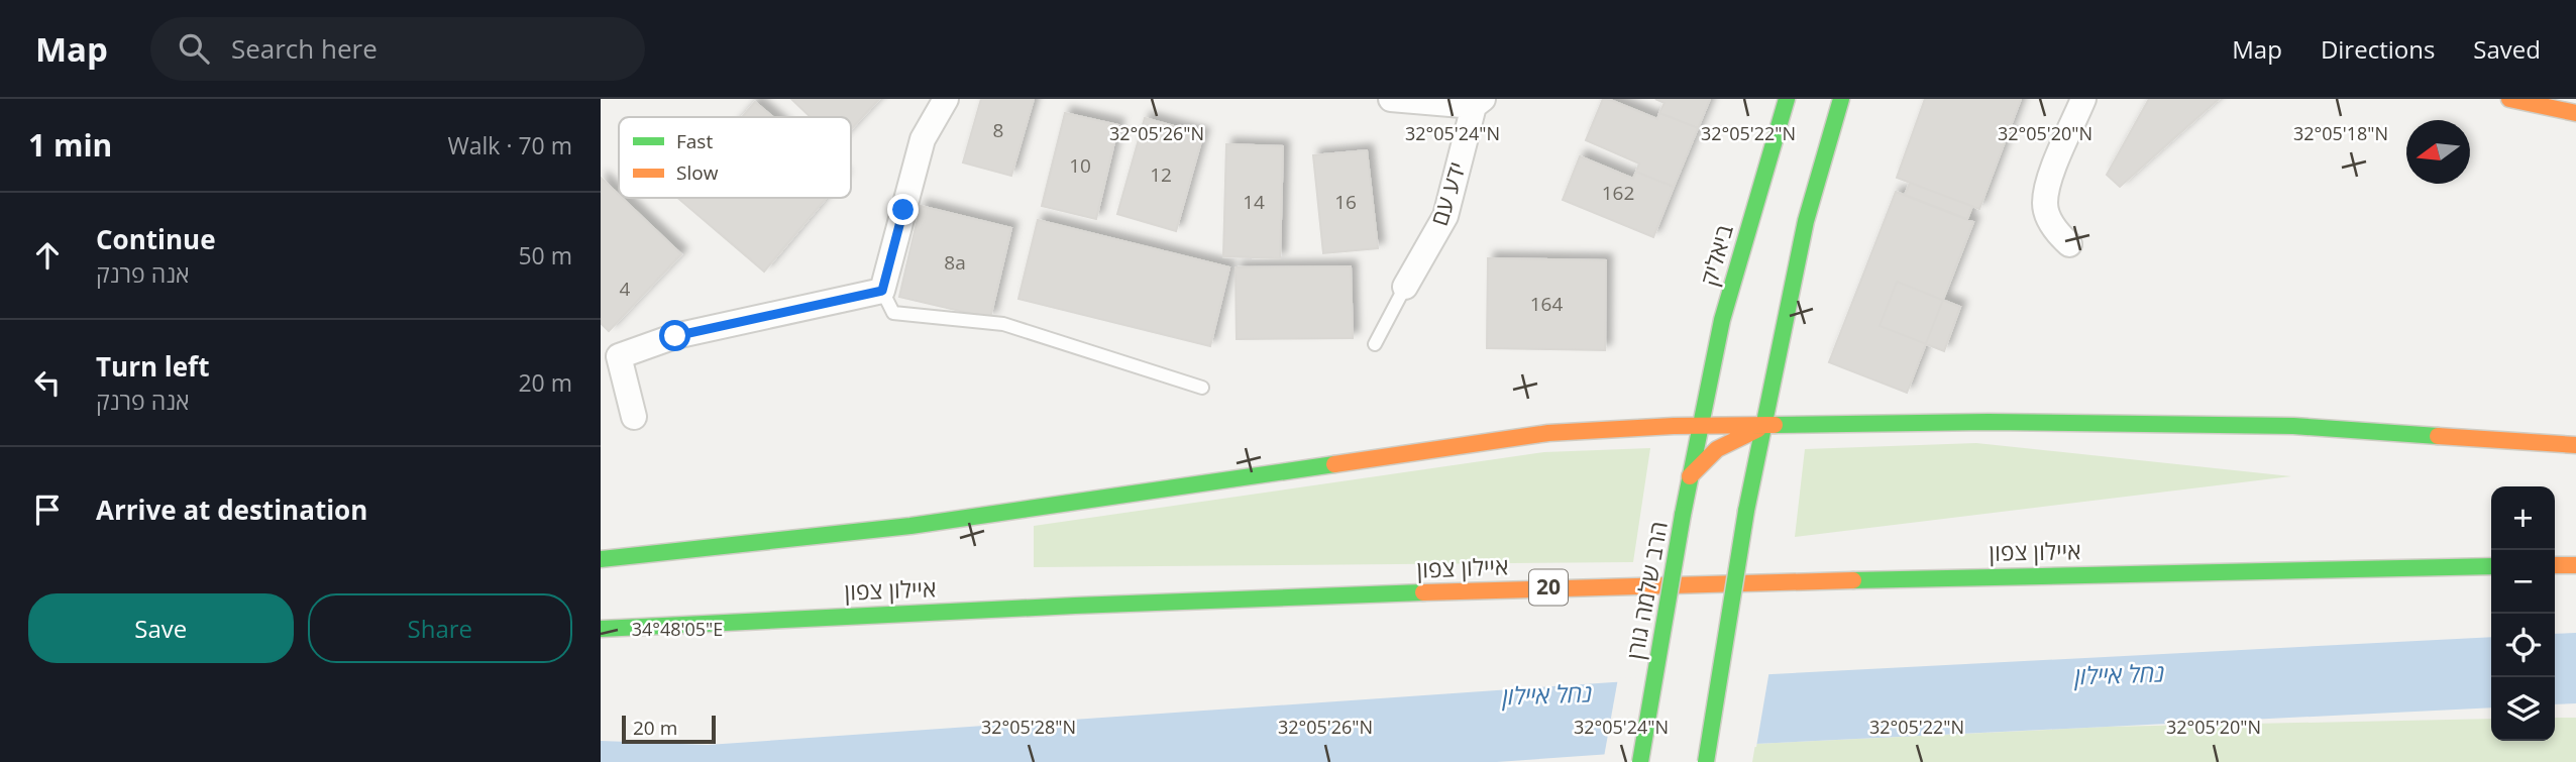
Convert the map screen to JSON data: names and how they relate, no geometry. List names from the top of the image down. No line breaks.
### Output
{"streets":{"main road":["ביאליק","איילון צפון","20","הרב שלמה גורן"],"street":["ידע עם"]},"crossings":[["ביאליק","הרב שלמה גורן"]],"water":["נחל איילון"],"house_numbers":["8","10","12","162","14","16","8a","4","164"],"legend":["Fast","Slow"],"scale_bar":"20 m","north":"left","page":{"header":"Map","search":"Search here","nav":["Map","Directions","Saved"],"heading":["1 min","Walk · 70 m"],"list":[["Continue","אנה פרנק","50 m"],["Turn left","אנה פרנק","20 m"],"Arrive at destination"],"map_buttons":["+","−"],"buttons":["Save","Share"],"scale":"20 m"},"coordinates":["32°05'26\"N","32°05'24\"N","32°05'22\"N","32°05'20\"N","32°05'18\"N","34°48'05\"E","32°05'28\"N"]}
